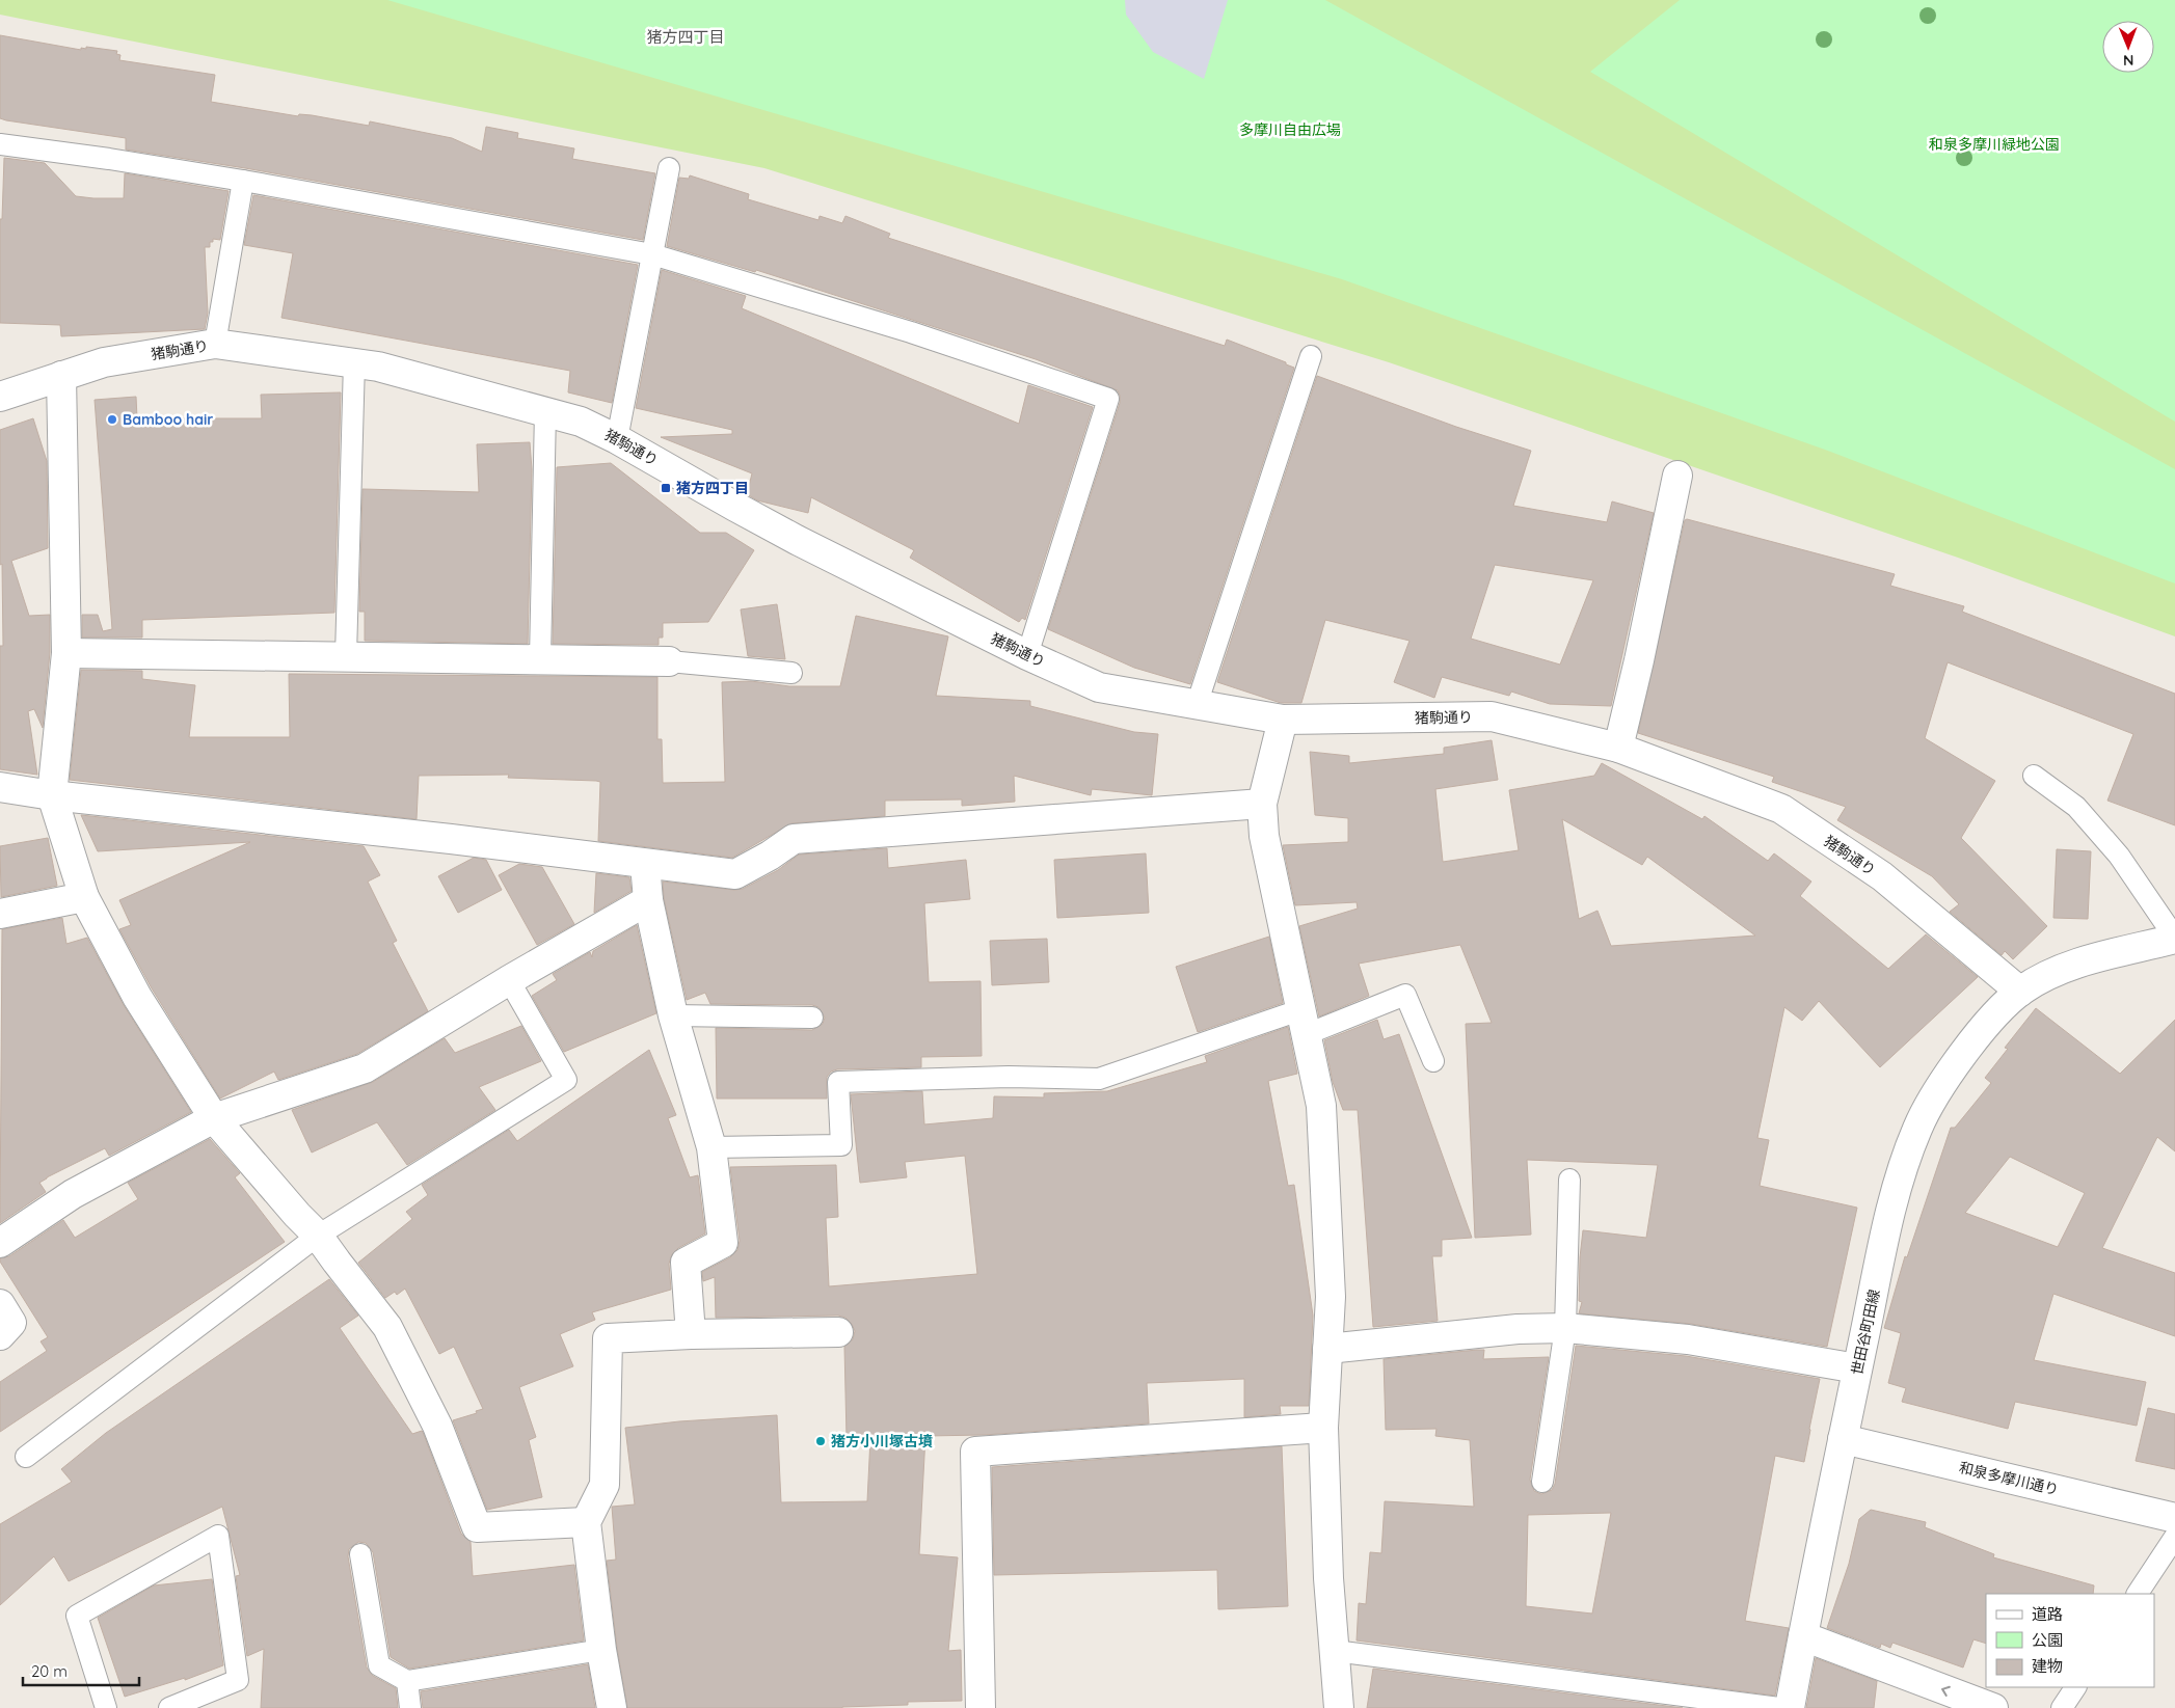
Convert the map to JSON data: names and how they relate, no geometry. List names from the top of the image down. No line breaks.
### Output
{"streets":{"street":["猪駒通り","世田谷町田線","和泉多摩川通り"]},"crossings":[["猪駒通り","世田谷町田線"],["世田谷町田線","和泉多摩川通り"]],"districts":["猪方四丁目"],"parks":["多摩川自由広場","和泉多摩川緑地公園"],"places":{"other":["Bamboo hair","猪方小川塚古墳"],"transit":["猪方四丁目"]},"legend":["道路","公園","建物"],"scale_bar":"20 m","north":"bottom"}
